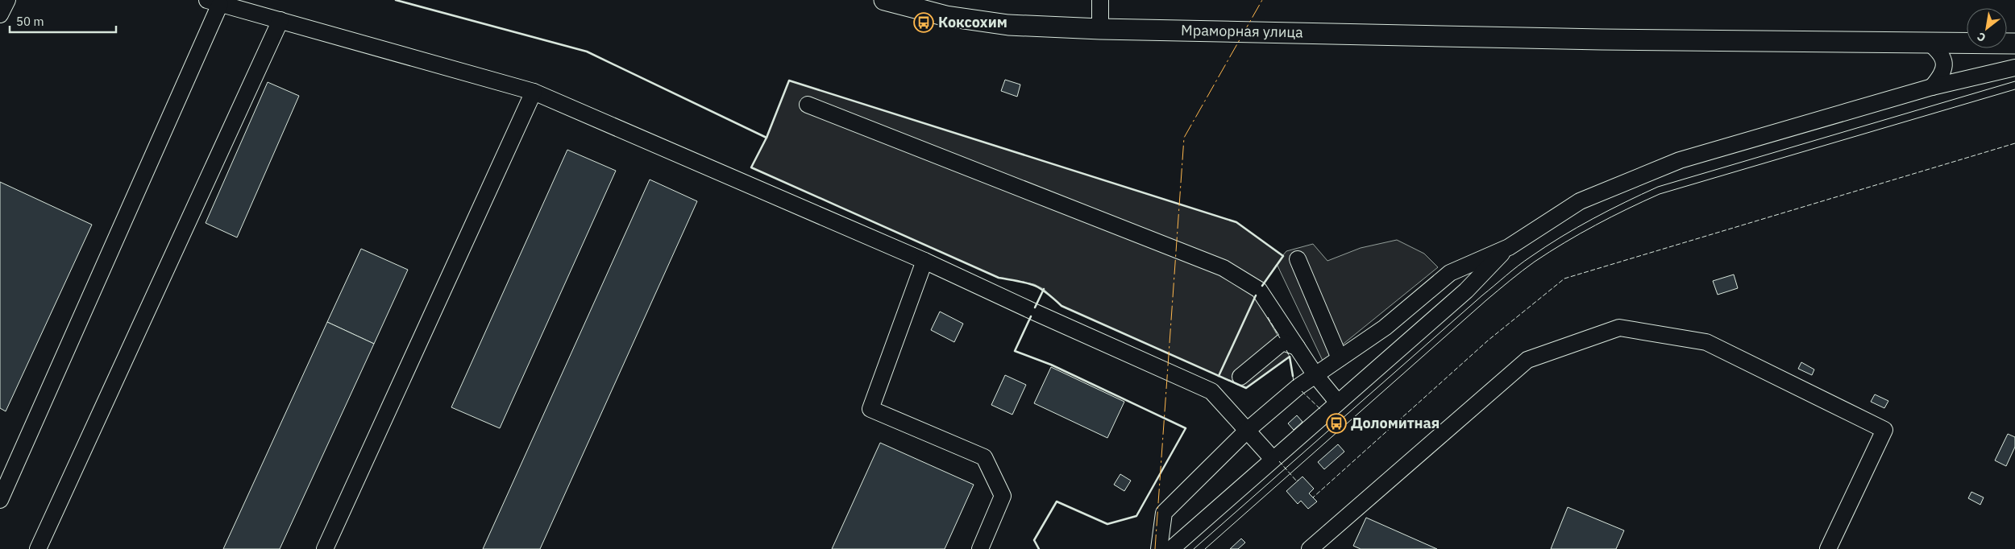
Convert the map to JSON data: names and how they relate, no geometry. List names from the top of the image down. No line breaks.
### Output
{"streets":{"main road":["Мраморная улица"]},"places":{"bus stop":["Коксохим","Доломитная"]},"scale_bar":"50 m","north":"bottom left"}
